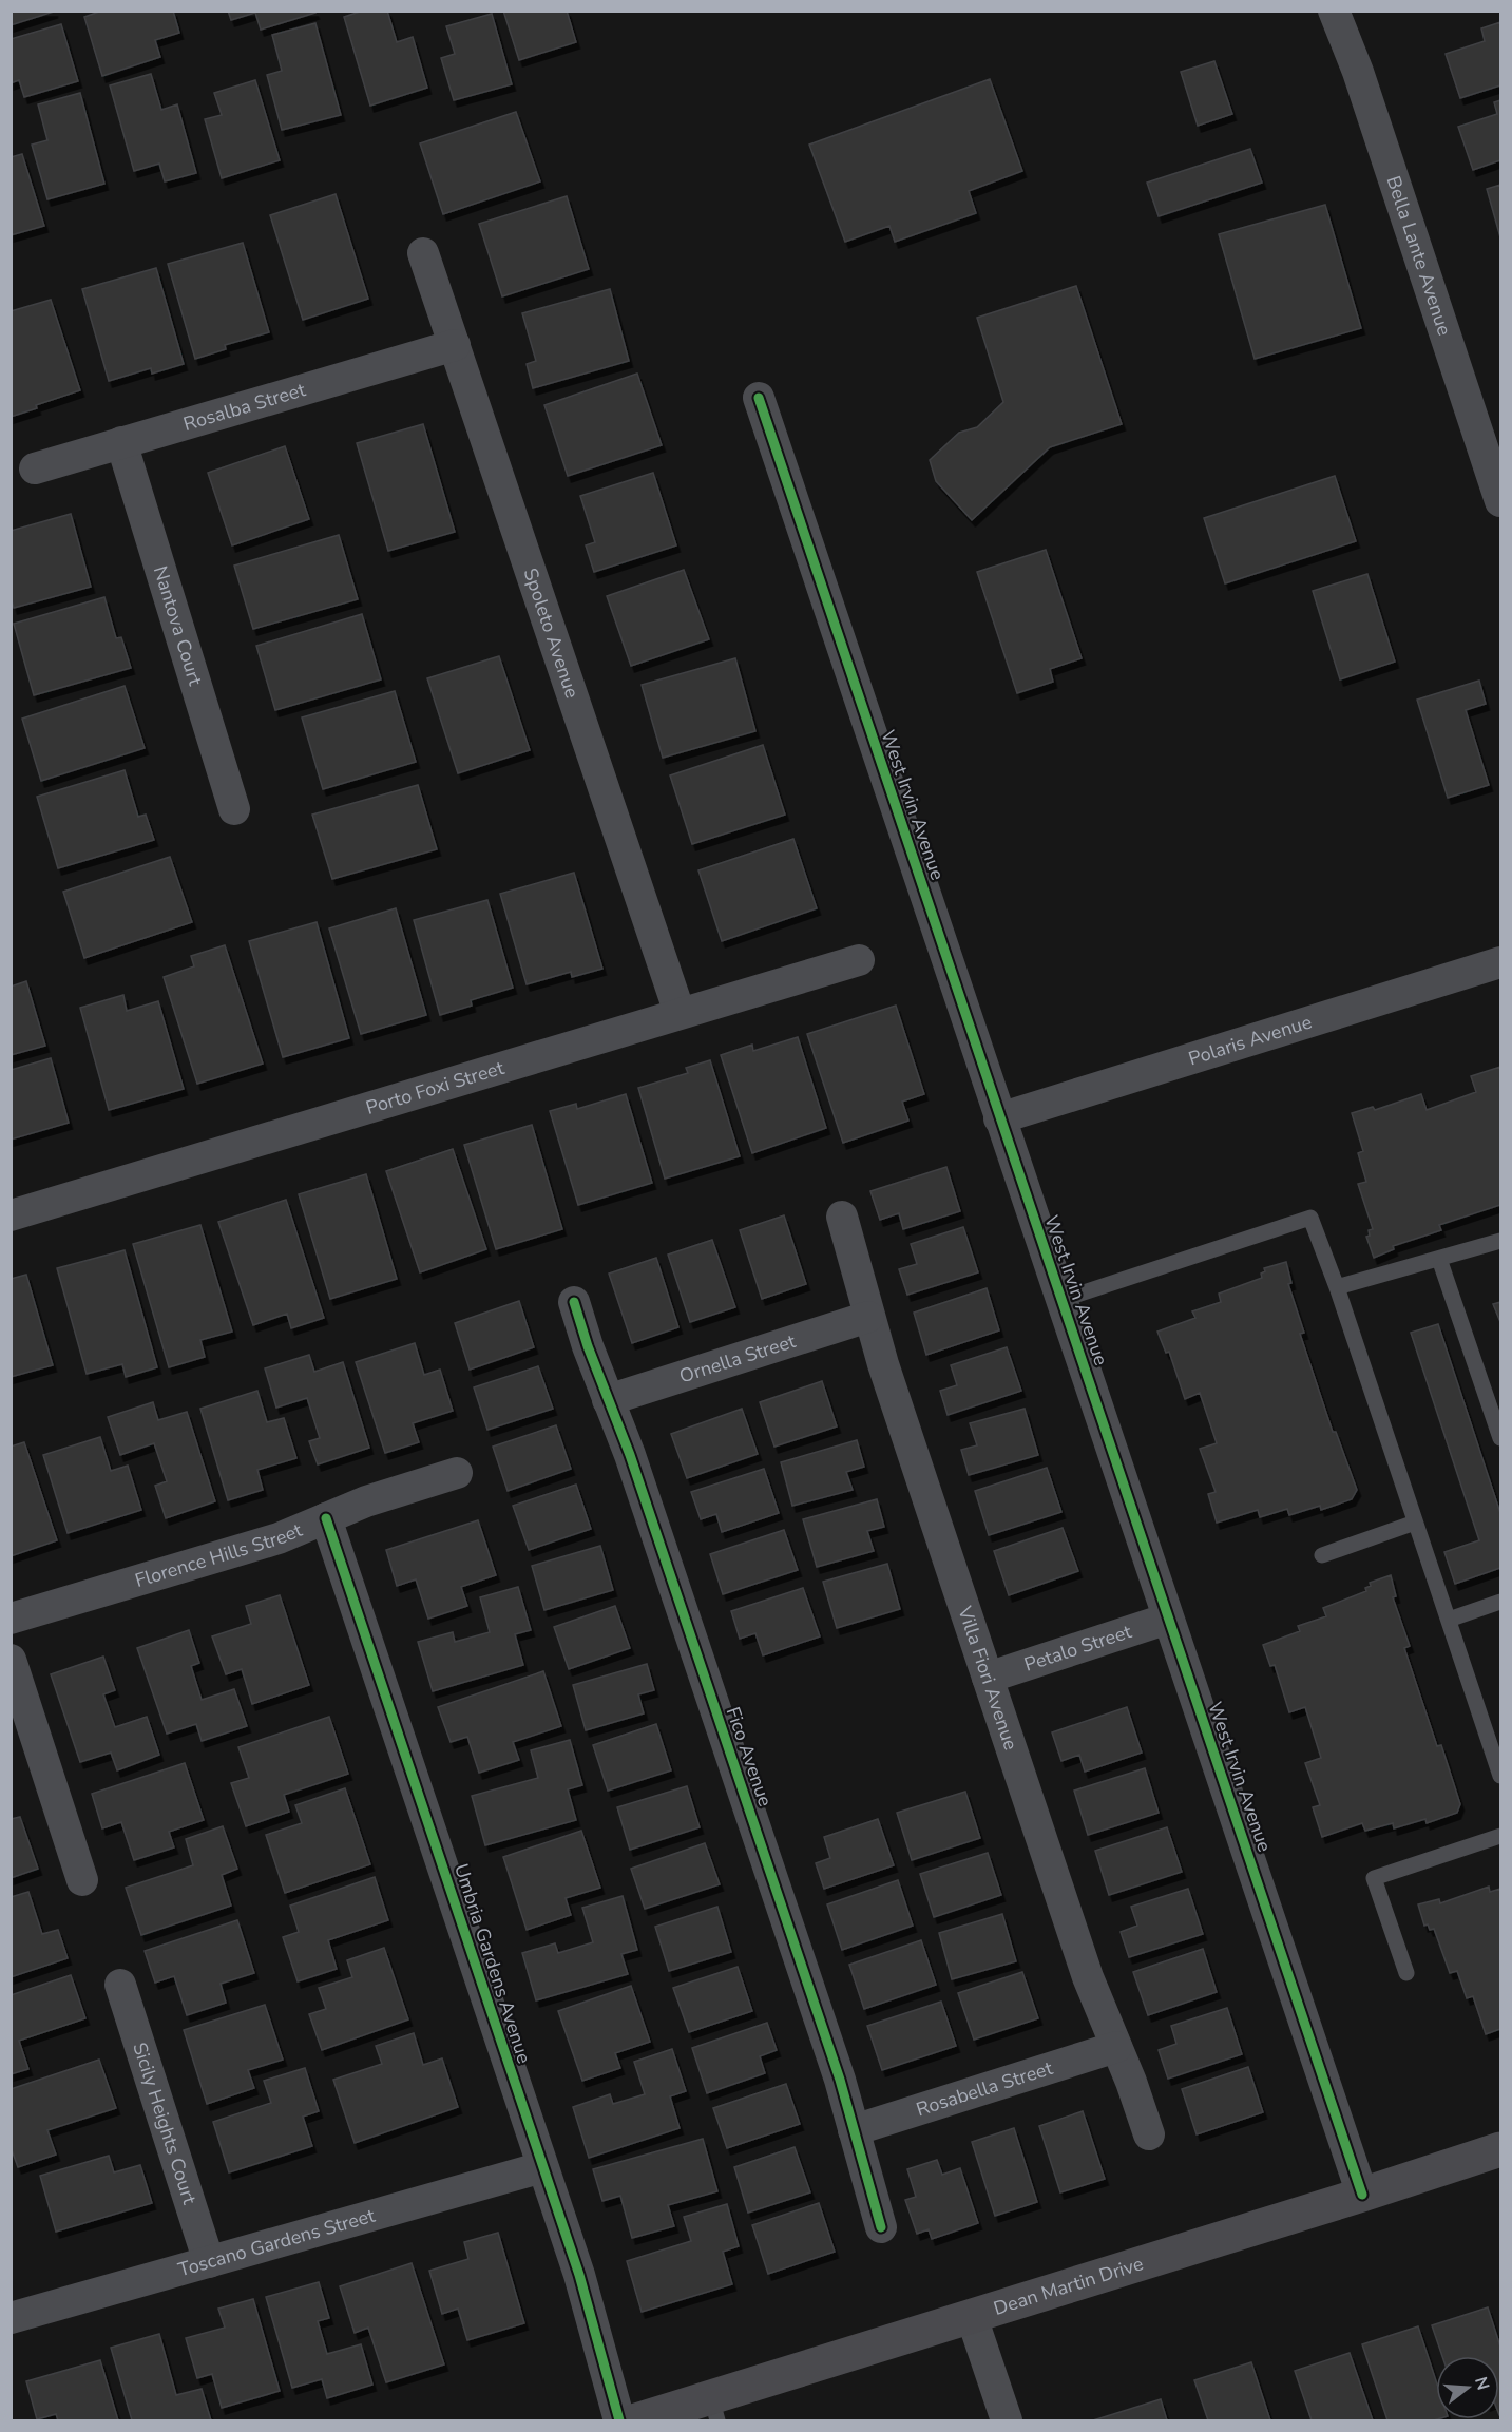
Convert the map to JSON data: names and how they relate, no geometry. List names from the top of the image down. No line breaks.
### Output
{"streets":{"street":["Bella Lante Avenue","Rosalba Street","Nantova Court","Spoleto Avenue","West Irvin Avenue","Polaris Avenue","Porto Foxi Street","Ornella Street","Florence Hills Street","Petalo Street","Villa Fiori Avenue","Fico Avenue","Umbria Gardens Avenue","Rosabella Street","Sicily Heights Court","Toscano Gardens Street","Dean Martin Drive"]},"crossings":[["Rosalba Street","Nantova Court"],["Rosalba Street","Spoleto Avenue"],["Spoleto Avenue","Porto Foxi Street"],["West Irvin Avenue","Polaris Avenue"],["West Irvin Avenue","Petalo Street"],["West Irvin Avenue","Dean Martin Drive"],["Ornella Street","Villa Fiori Avenue"],["Ornella Street","Fico Avenue"],["Florence Hills Street","Umbria Gardens Avenue"],["Petalo Street","Villa Fiori Avenue"],["Villa Fiori Avenue","Rosabella Street"],["Fico Avenue","Rosabella Street"],["Umbria Gardens Avenue","Toscano Gardens Street"],["Sicily Heights Court","Toscano Gardens Street"]],"north":"right"}
